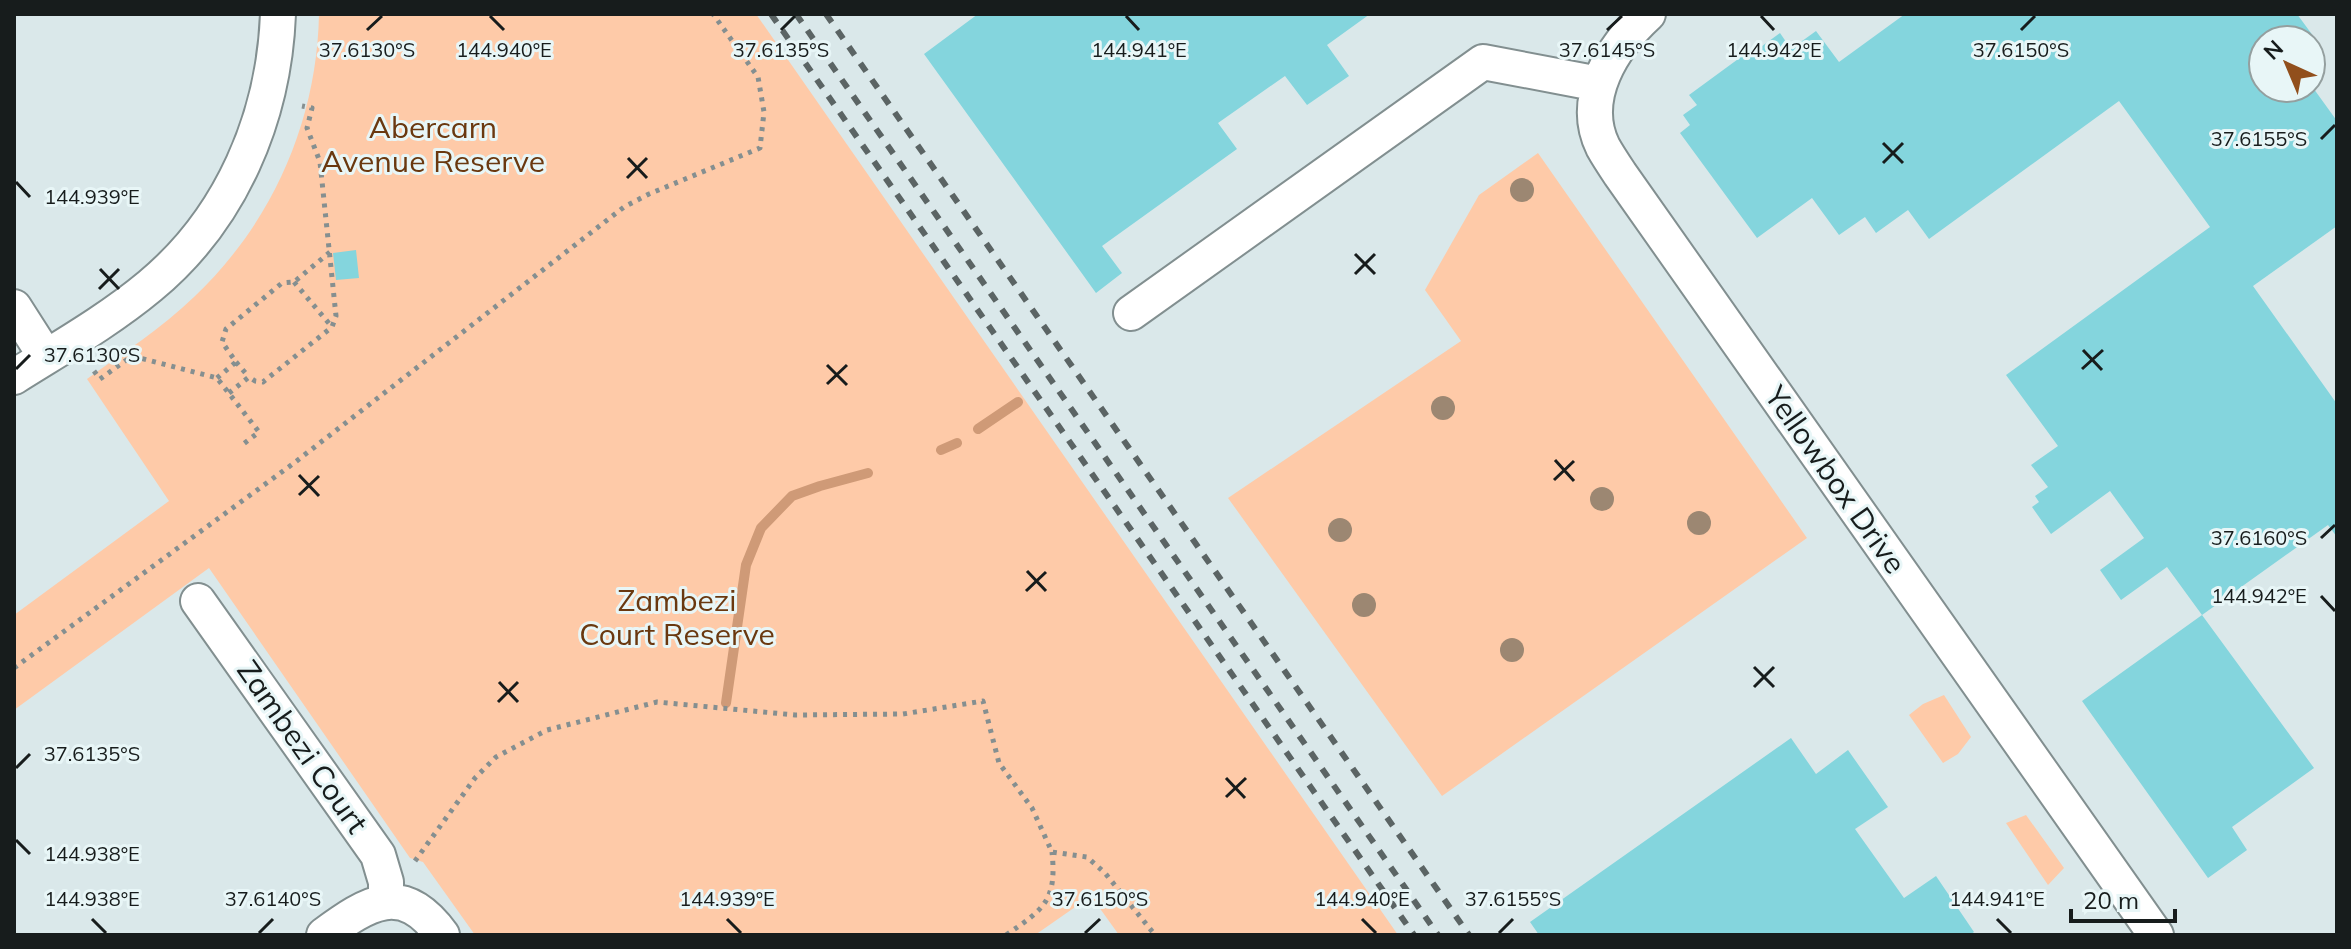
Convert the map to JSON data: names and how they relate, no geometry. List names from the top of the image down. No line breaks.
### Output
{"streets":{"street":["Yellowbox Drive","Zambezi Court"]},"parks":["Abercarn Avenue Reserve","Zambezi Court Reserve"],"scale_bar":"20 m","north":"top left","coordinates":["37.6130°S","37.6135°S","37.6145°S","37.6150°S","144.940°E","144.941°E","144.942°E","37.6155°S","144.939°E","37.6160°S","144.938°E","37.6140°S"]}
